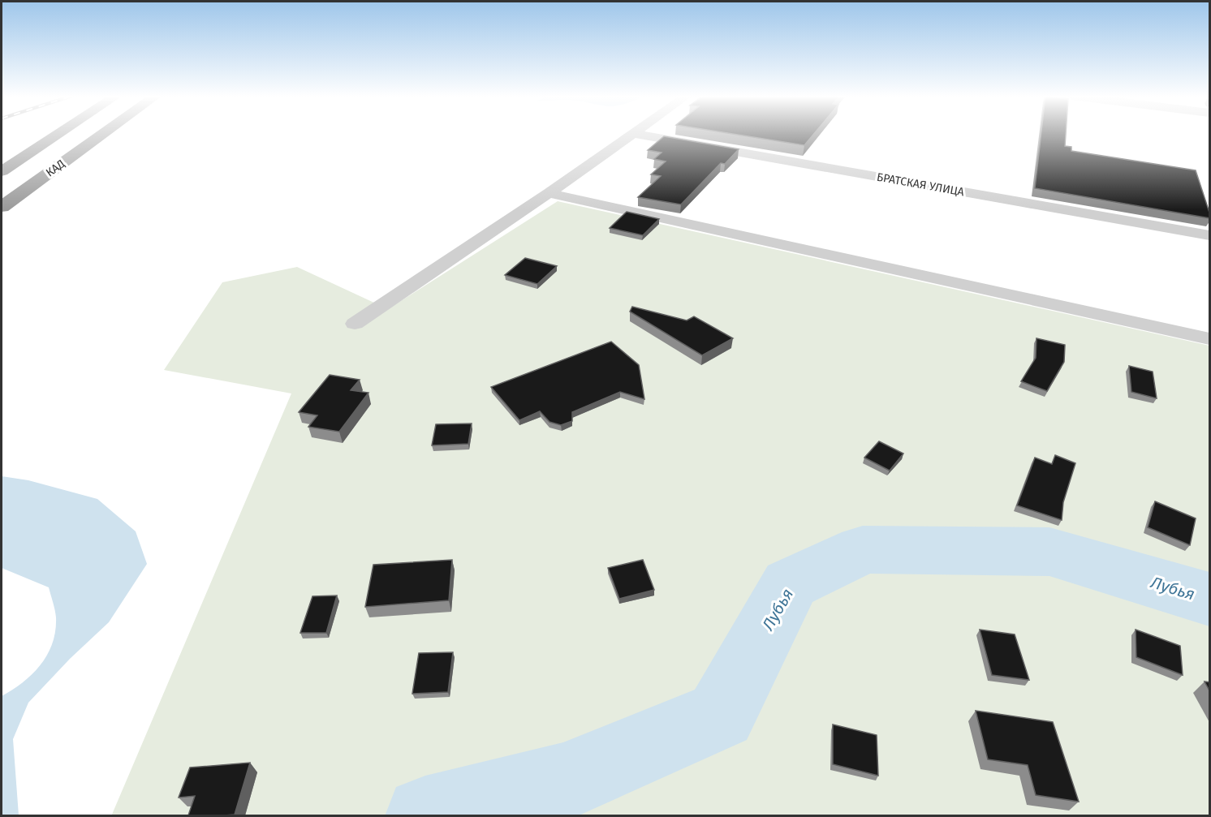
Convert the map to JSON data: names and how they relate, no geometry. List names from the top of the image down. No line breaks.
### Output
{"streets":{"highway":["КАД"],"street":["БРАТСКАЯ УЛИЦА"]},"water":["Лубья"]}
